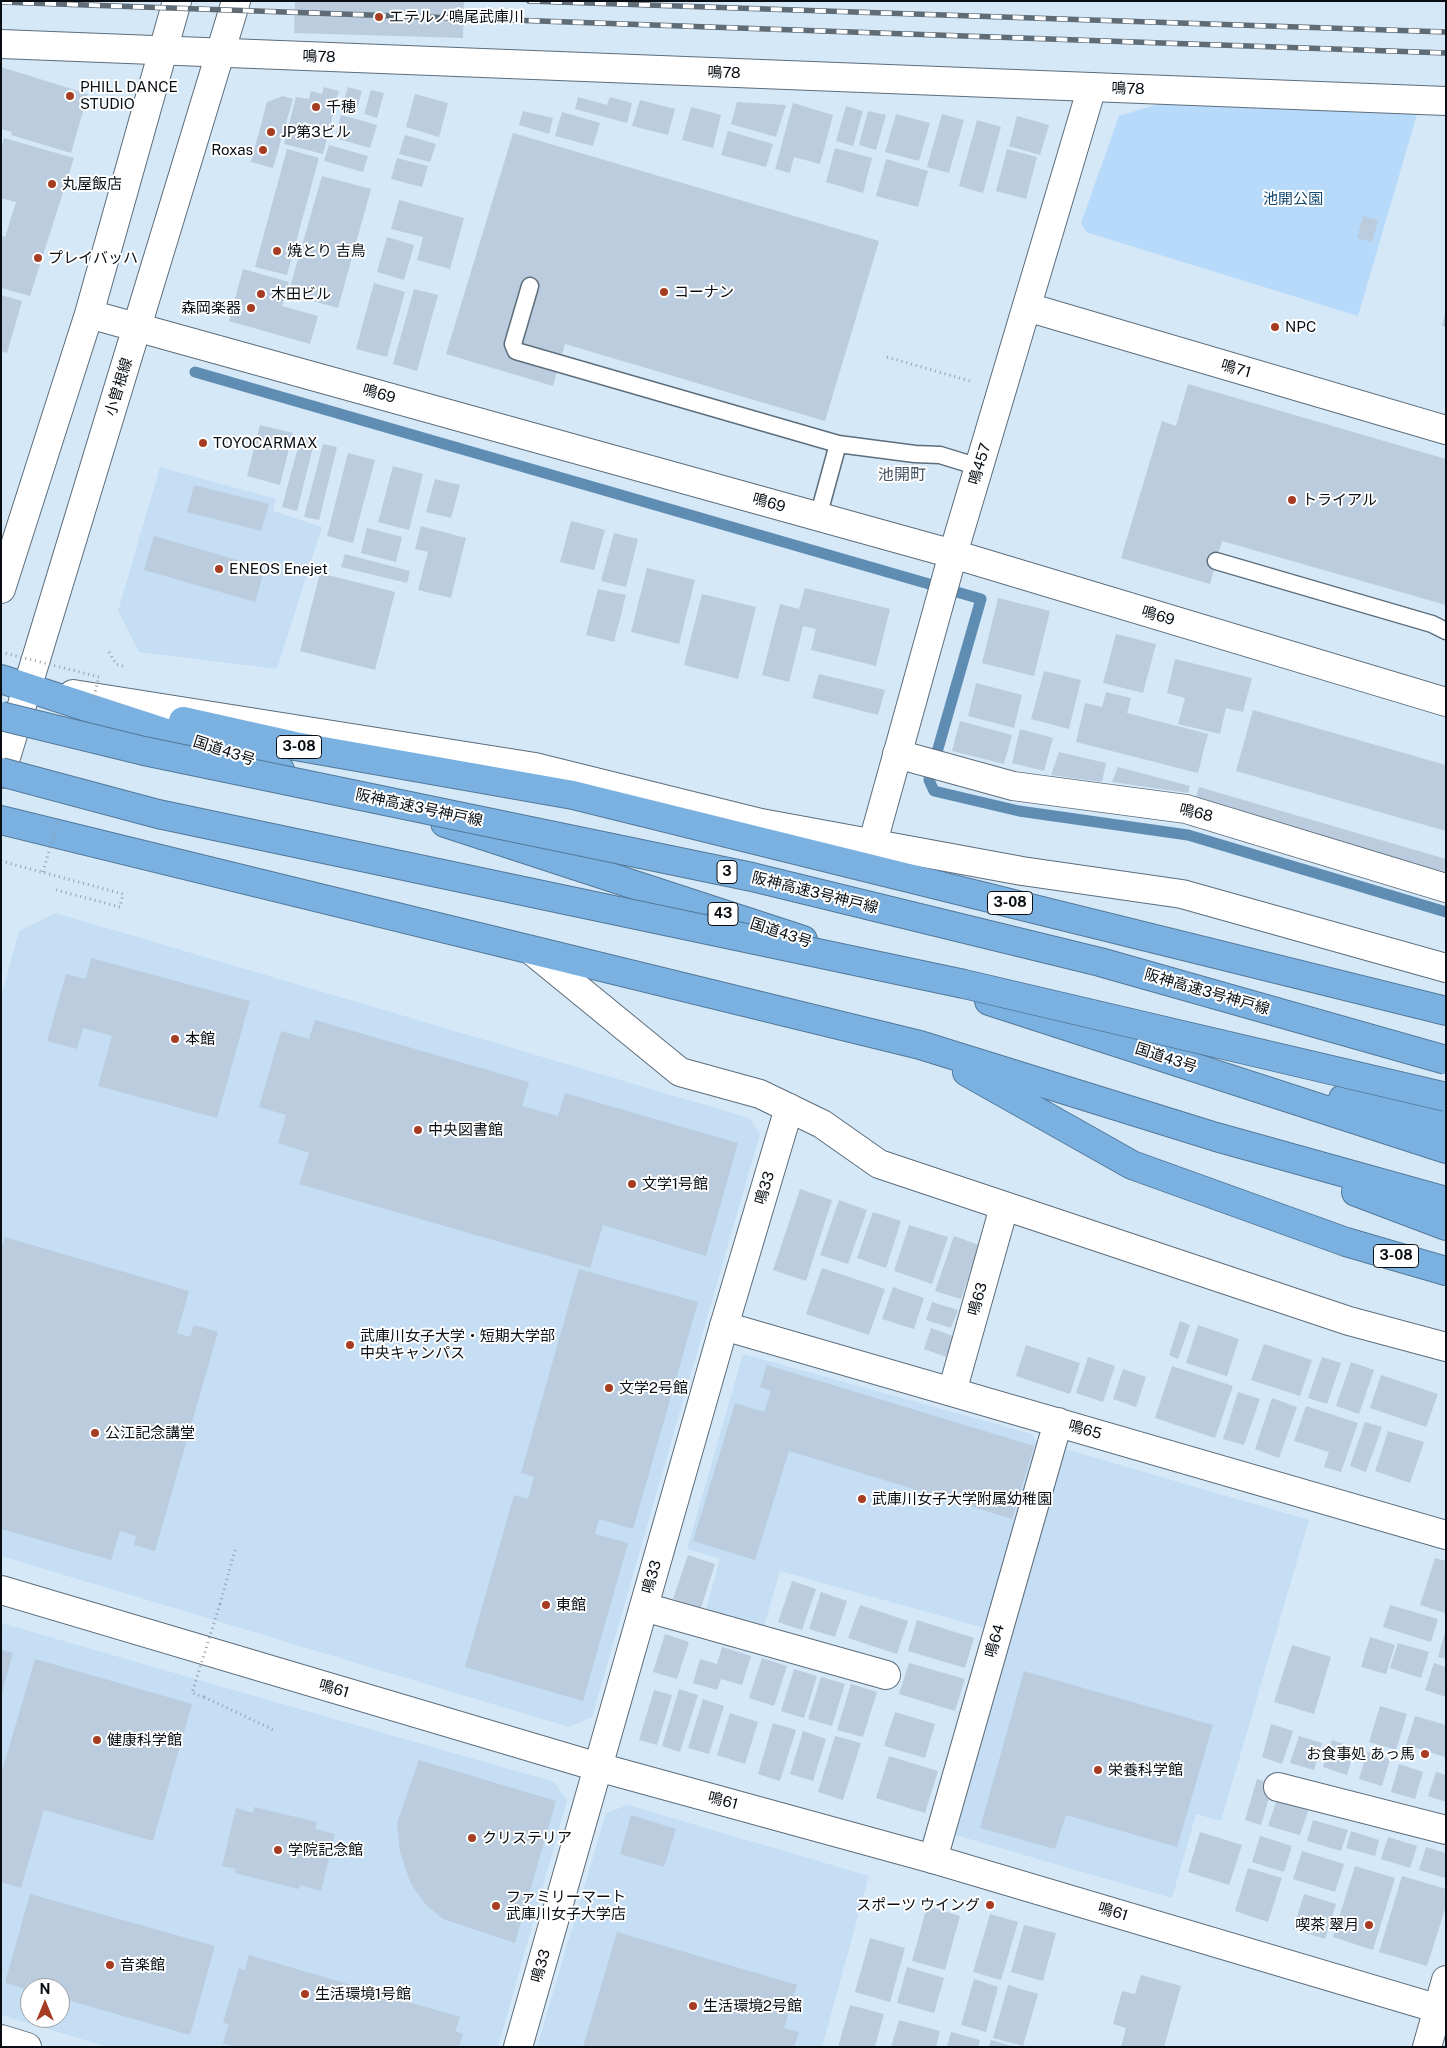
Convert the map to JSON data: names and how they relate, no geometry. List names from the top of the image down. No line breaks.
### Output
{"streets":{"highway":["3-08","国道43号","阪神高速3号神戸線","3","43"],"street":["鳴78","鳴71","小曽根線","鳴69","鳴457","鳴68","鳴33","鳴63","鳴65","鳴64","鳴61"]},"crossings":[["鳴78","小曽根線"],["鳴78","鳴457"],["鳴71","鳴457"],["小曽根線","鳴69"],["小曽根線","3-08"],["小曽根線","国道43号"],["鳴69","鳴457"],["鳴457","鳴68"],["3-08","国道43号"],["鳴33","鳴65"],["鳴33","鳴61"],["鳴63","鳴65"],["鳴65","鳴64"],["鳴64","鳴61"]],"districts":["池開町"],"parks":["池開公園"],"places":["エテルノ鳴尾武庫川","PHILL DANCE STUDIO","千穂","JP第3ビル","Roxas","丸屋飯店","焼とり 吉鳥","プレイバッハ","コーナン","木田ビル","森岡楽器","NPC","TOYOCARMAX","トライアル","ENEOS Enejet","本館","中央図書館","文学1号館","武庫川女子大学・短期大学部 中央キャンパス","文学2号館","公江記念講堂","武庫川女子大学附属幼稚園","東館","健康科学館","お食事処 あっ馬","栄養科学館","クリステリア","学院記念館","スポーツ ウイング","ファミリーマート 武庫川女子大学店","喫茶 翠月","音楽館","生活環境1号館","生活環境2号館"],"north":"top"}
